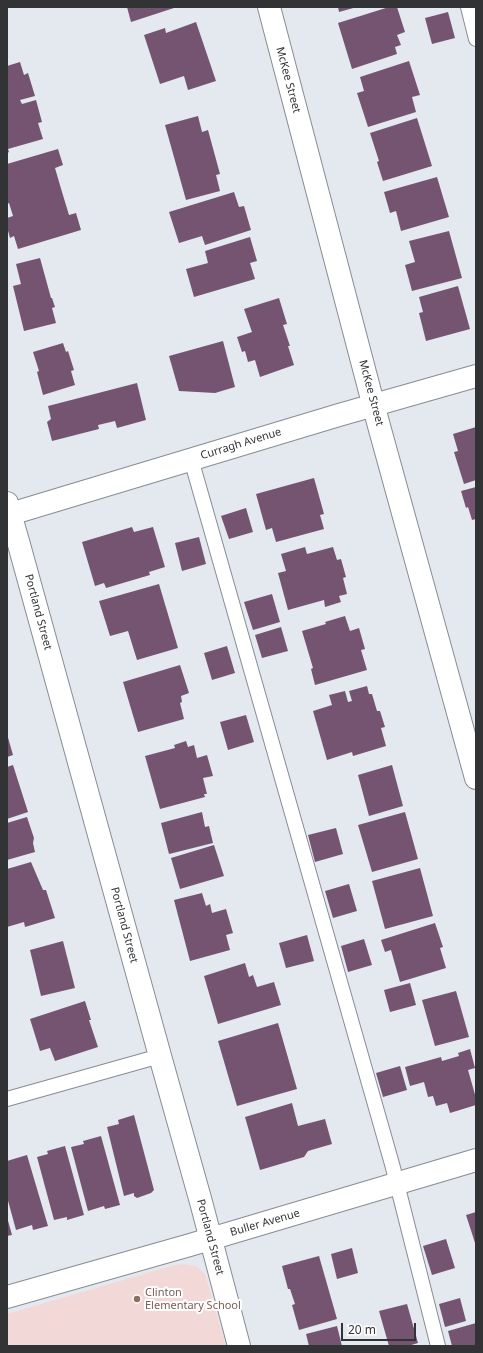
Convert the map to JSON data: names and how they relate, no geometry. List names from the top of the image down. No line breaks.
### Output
{"streets":{"street":["McKee Street","Curragh Avenue","Portland Street","Buller Avenue"]},"crossings":[["McKee Street","Curragh Avenue"],["Curragh Avenue","Portland Street"],["Portland Street","Buller Avenue"]],"places":["Clinton Elementary School"],"scale_bar":"20 m"}
